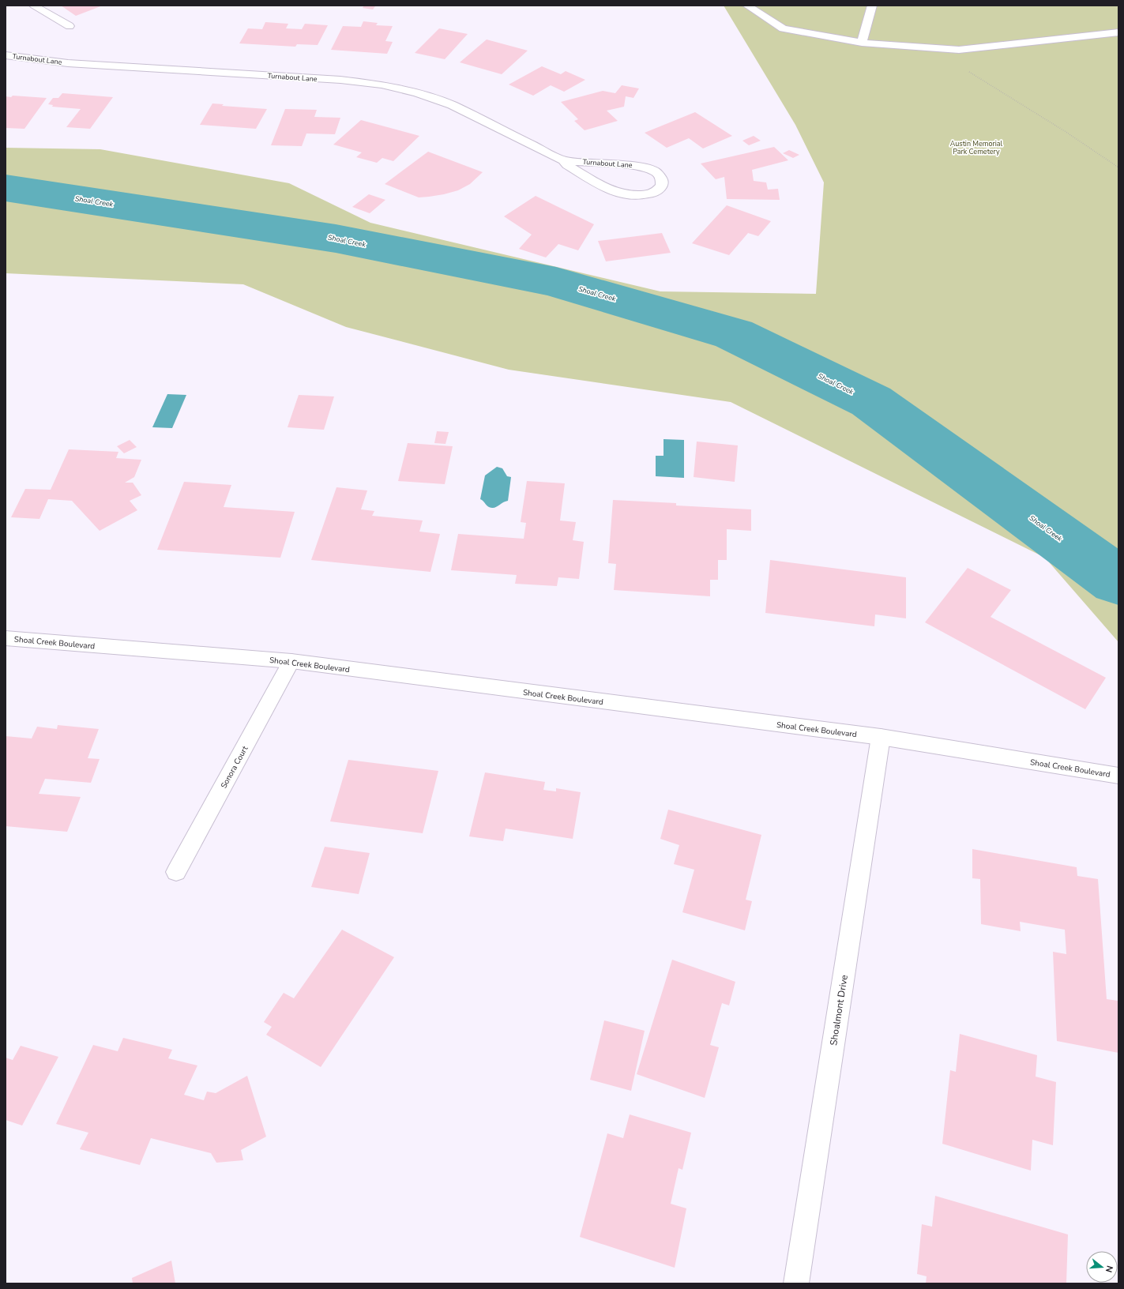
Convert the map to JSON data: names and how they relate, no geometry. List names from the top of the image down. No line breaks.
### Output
{"streets":{"street":["Turnabout Lane","Shoal Creek Boulevard","Sonora Court","Shoalmont Drive"]},"crossings":[["Shoal Creek Boulevard","Sonora Court"],["Shoal Creek Boulevard","Shoalmont Drive"]],"water":["Shoal Creek"],"parks":["Austin Memorial Park Cemetery"],"north":"right"}
